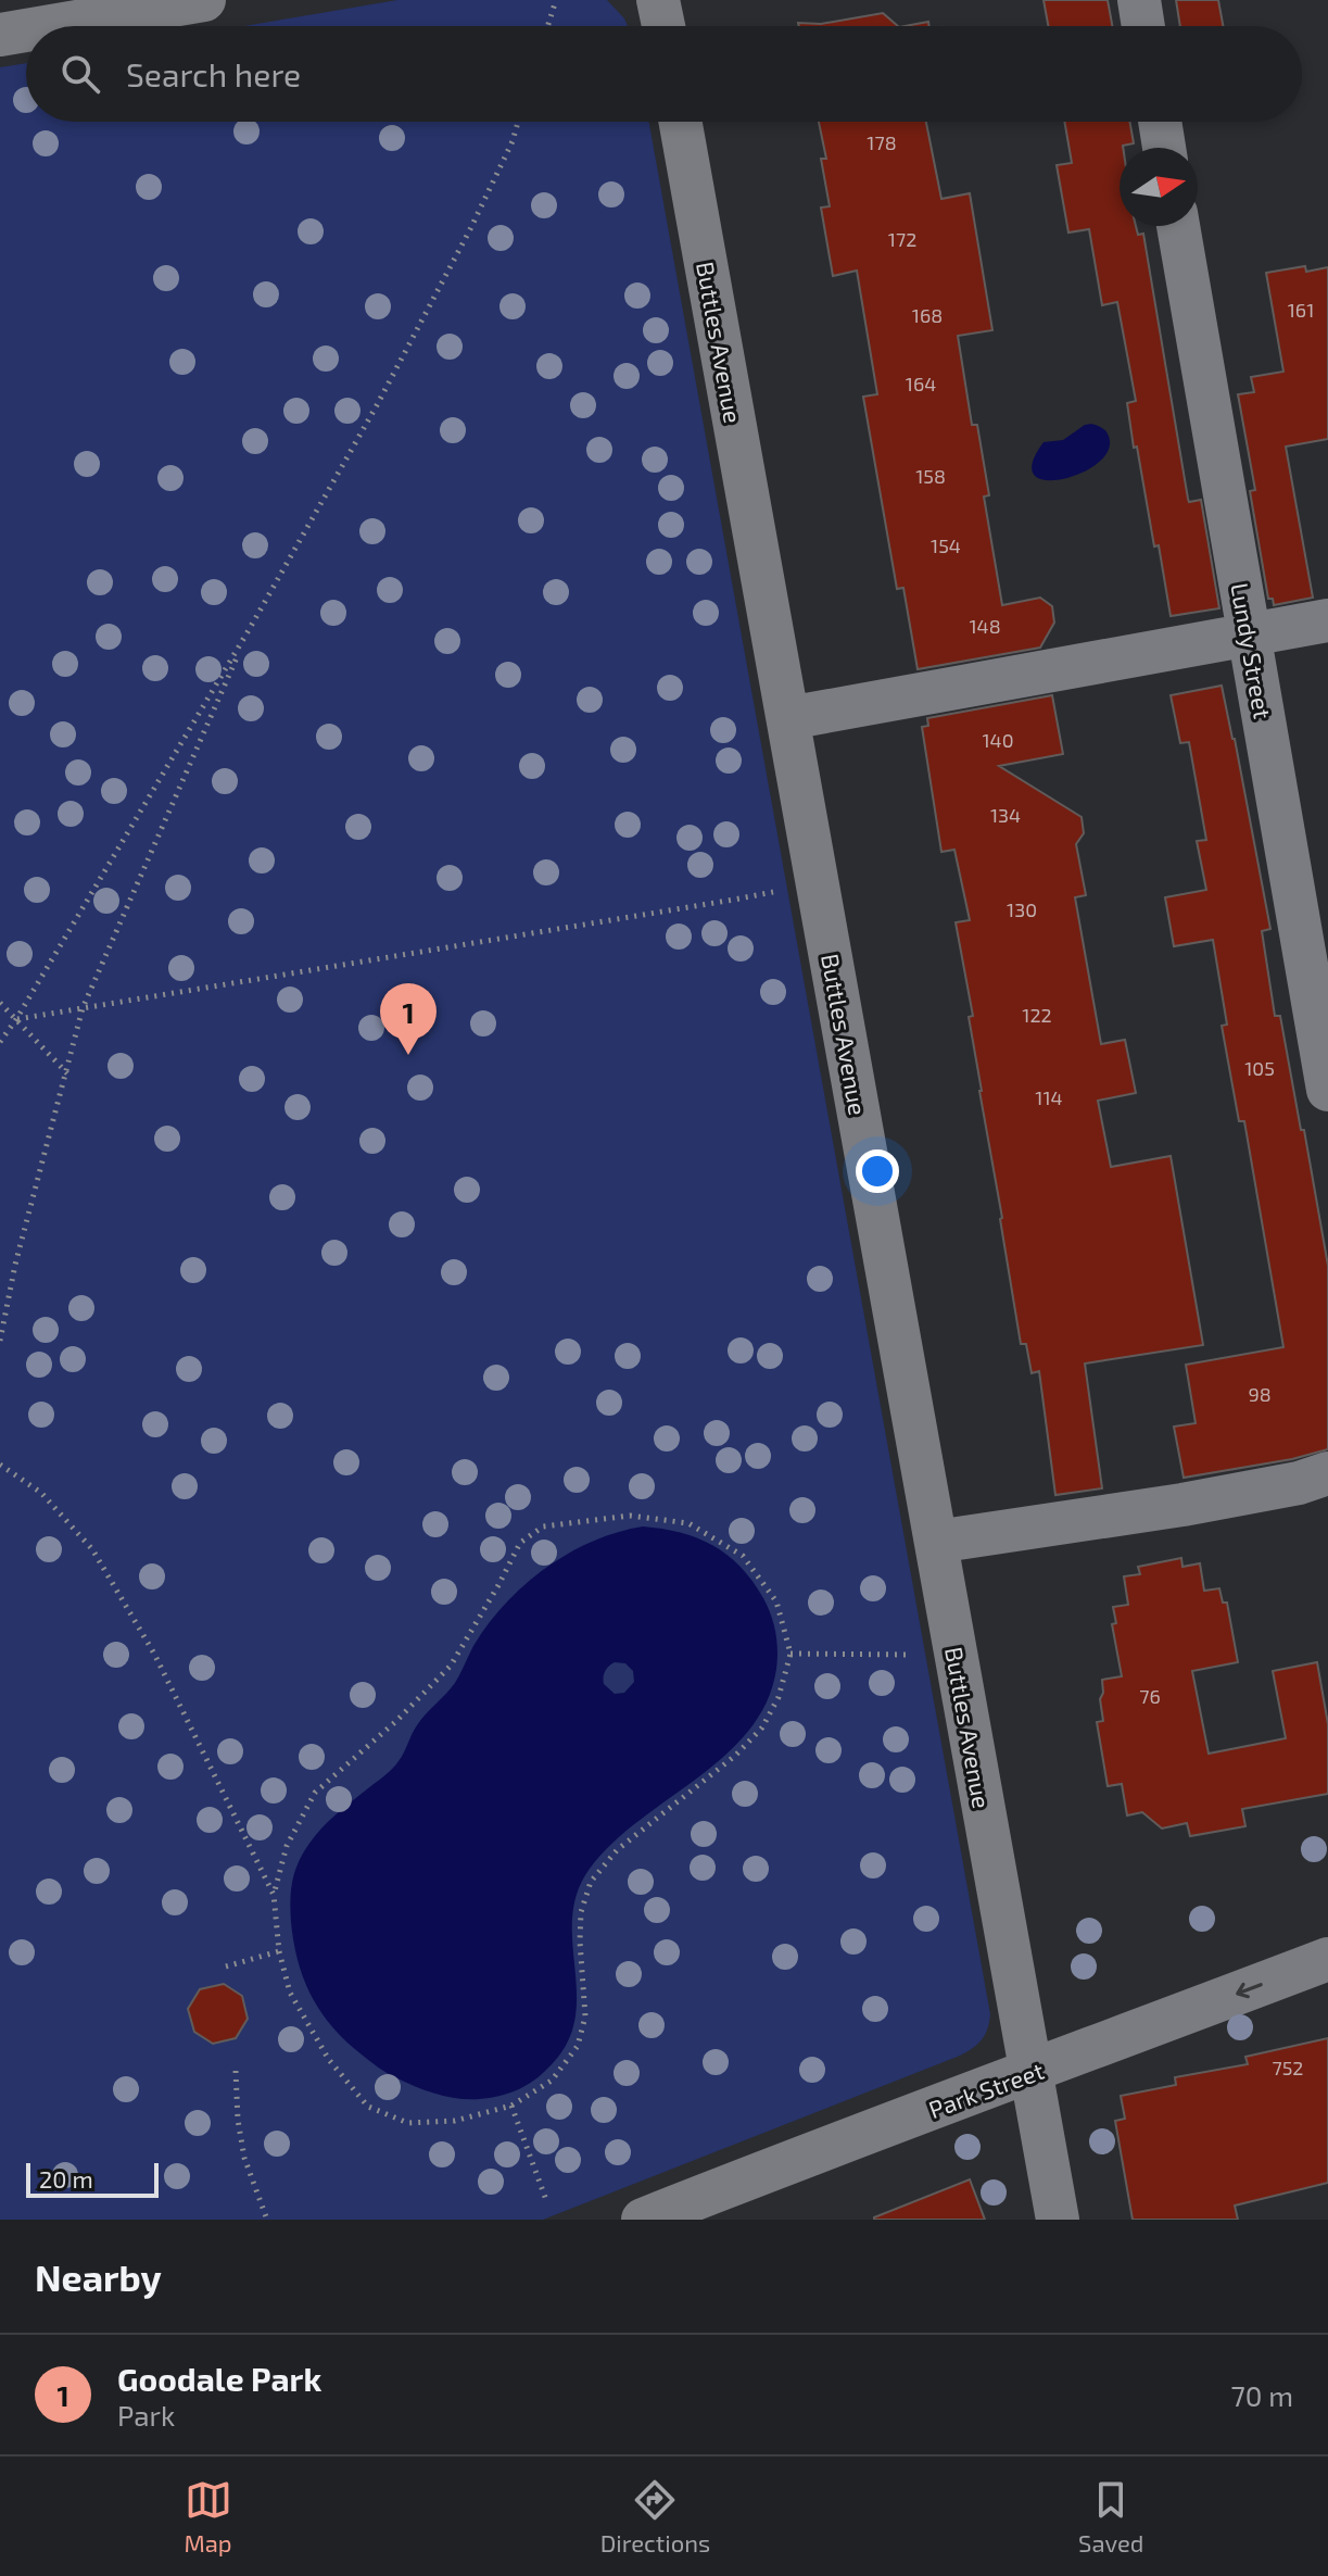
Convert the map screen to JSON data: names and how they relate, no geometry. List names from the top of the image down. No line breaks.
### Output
{"streets":{"street":["Buttles Avenue","Lundy Street","Park Street"]},"crossings":[["Buttles Avenue","Park Street"]],"one_way":["Park Street"],"house_numbers":["178","172","161","168","164","158","154","148","140","134","130","122","105","114","98","76","752"],"scale_bar":"20 m","north":"right","page":{"search":"Search here","pins":"1","scale":"20 m","heading":"Nearby","list":[{"mark":"1","name":"Goodale Park","note":"Park","value":"70 m"}],"nav":["Map","Directions","Saved"]}}
